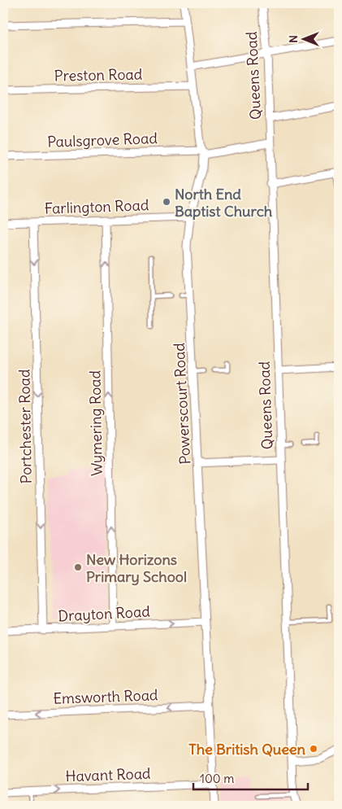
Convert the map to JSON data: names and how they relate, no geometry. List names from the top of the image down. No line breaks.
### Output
{"streets":{"street":["Preston Road","Queens Road","Paulsgrove Road","Farlington Road","Powerscourt Road","Wymering Road","Portchester Road","Drayton Road","Emsworth Road","Havant Road"]},"crossings":[["Preston Road","Powerscourt Road"],["Queens Road","Paulsgrove Road"],["Paulsgrove Road","Powerscourt Road"],["Farlington Road","Powerscourt Road"],["Farlington Road","Wymering Road"],["Farlington Road","Portchester Road"],["Powerscourt Road","Drayton Road"],["Powerscourt Road","Emsworth Road"],["Powerscourt Road","Havant Road"],["Wymering Road","Drayton Road"],["Portchester Road","Drayton Road"]],"one_way":["Wymering Road","Portchester Road","Drayton Road","Emsworth Road","Havant Road"],"places":["North End Baptist Church","New Horizons Primary School","The British Queen"],"scale_bar":"100 m","north":"left"}
